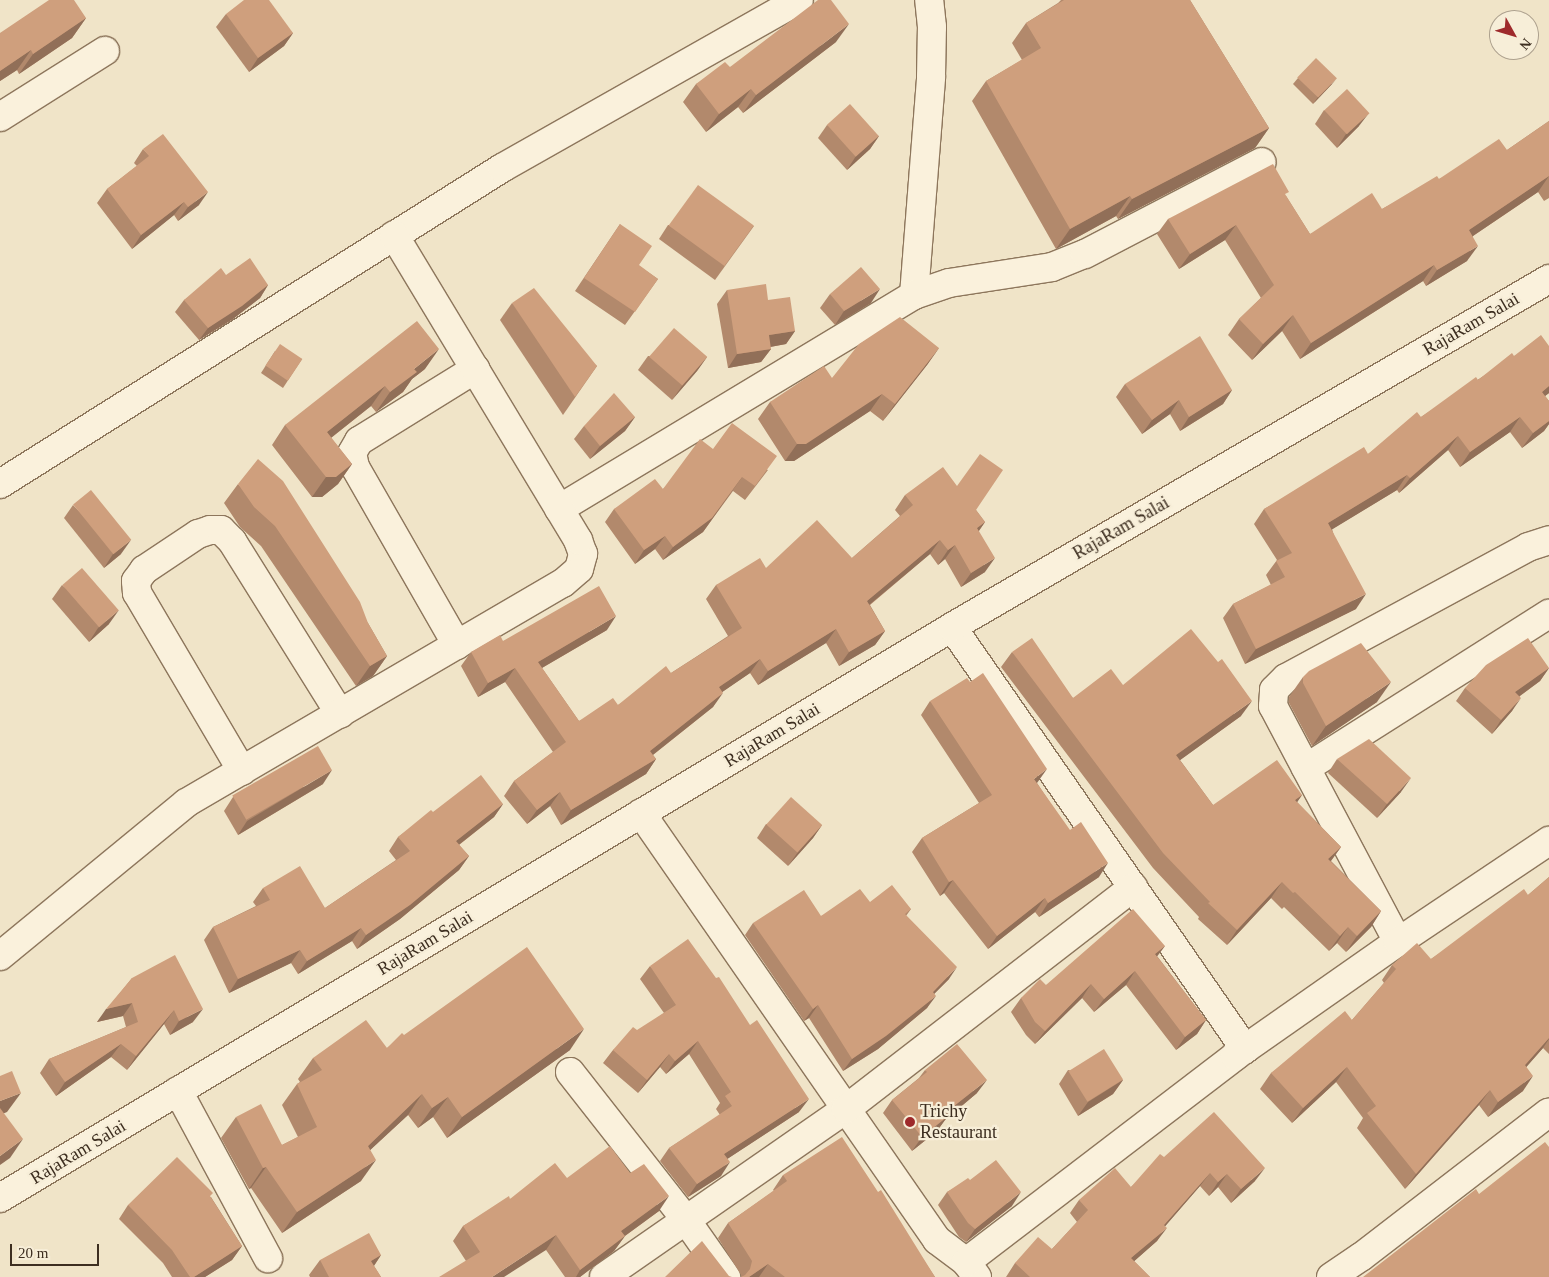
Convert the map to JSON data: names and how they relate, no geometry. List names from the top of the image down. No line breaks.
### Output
{"streets":{"street":["RajaRam Salai"]},"places":["Trichy Restaurant"],"scale_bar":"20 m","north":"bottom right"}
